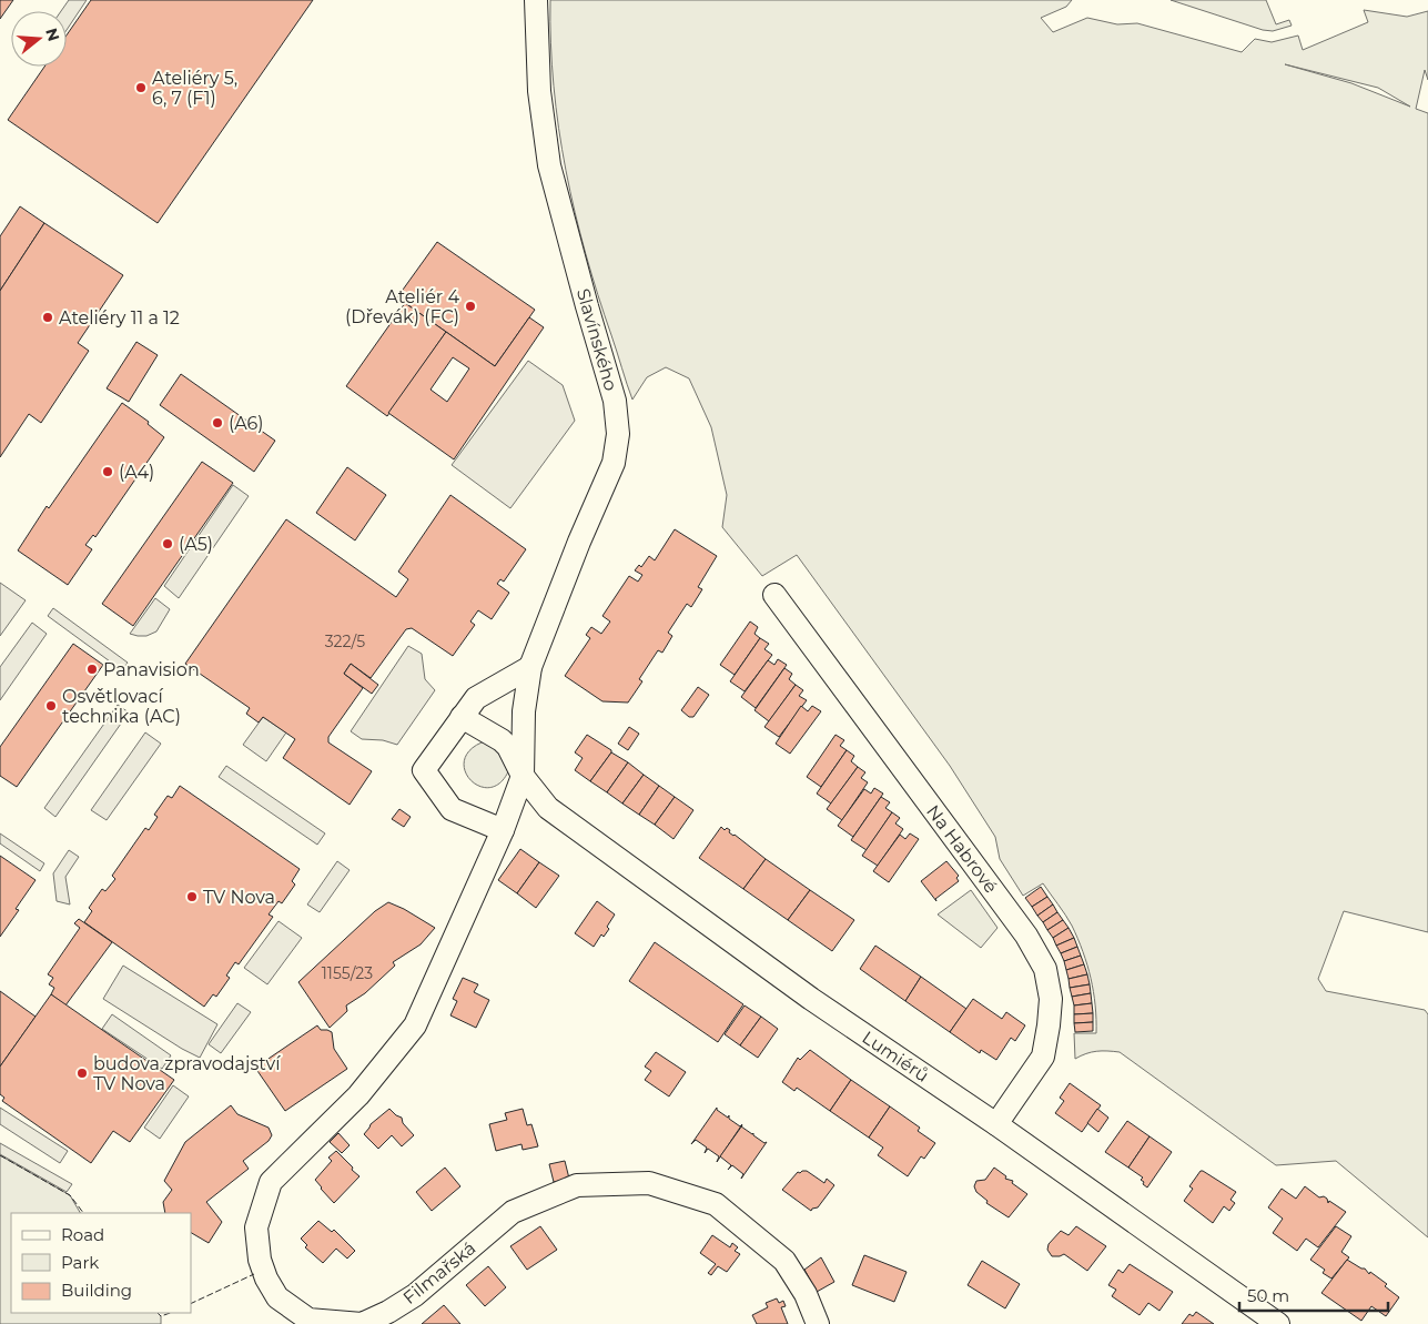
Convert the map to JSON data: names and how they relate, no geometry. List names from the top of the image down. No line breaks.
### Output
{"streets":{"street":["Slavínského","Na Habrové","Lumiérů","Filmařská"]},"crossings":[["Slavínského","Lumiérů"],["Slavínského","Filmařská"],["Na Habrové","Lumiérů"],["Lumiérů","Filmařská"]],"places":["Ateliéry 5, 6, 7 (F1)","Ateliér 4 (Dřevák) (FC)","Ateliéry 11 a 12","(A6)","(A4)","(A5)","Panavision","Osvětlovací technika (AC)","TV Nova","budova zpravodajství TV Nova"],"house_numbers":["322/5","1155/23"],"legend":["Road","Park","Building"],"scale_bar":"50 m","north":"right"}
